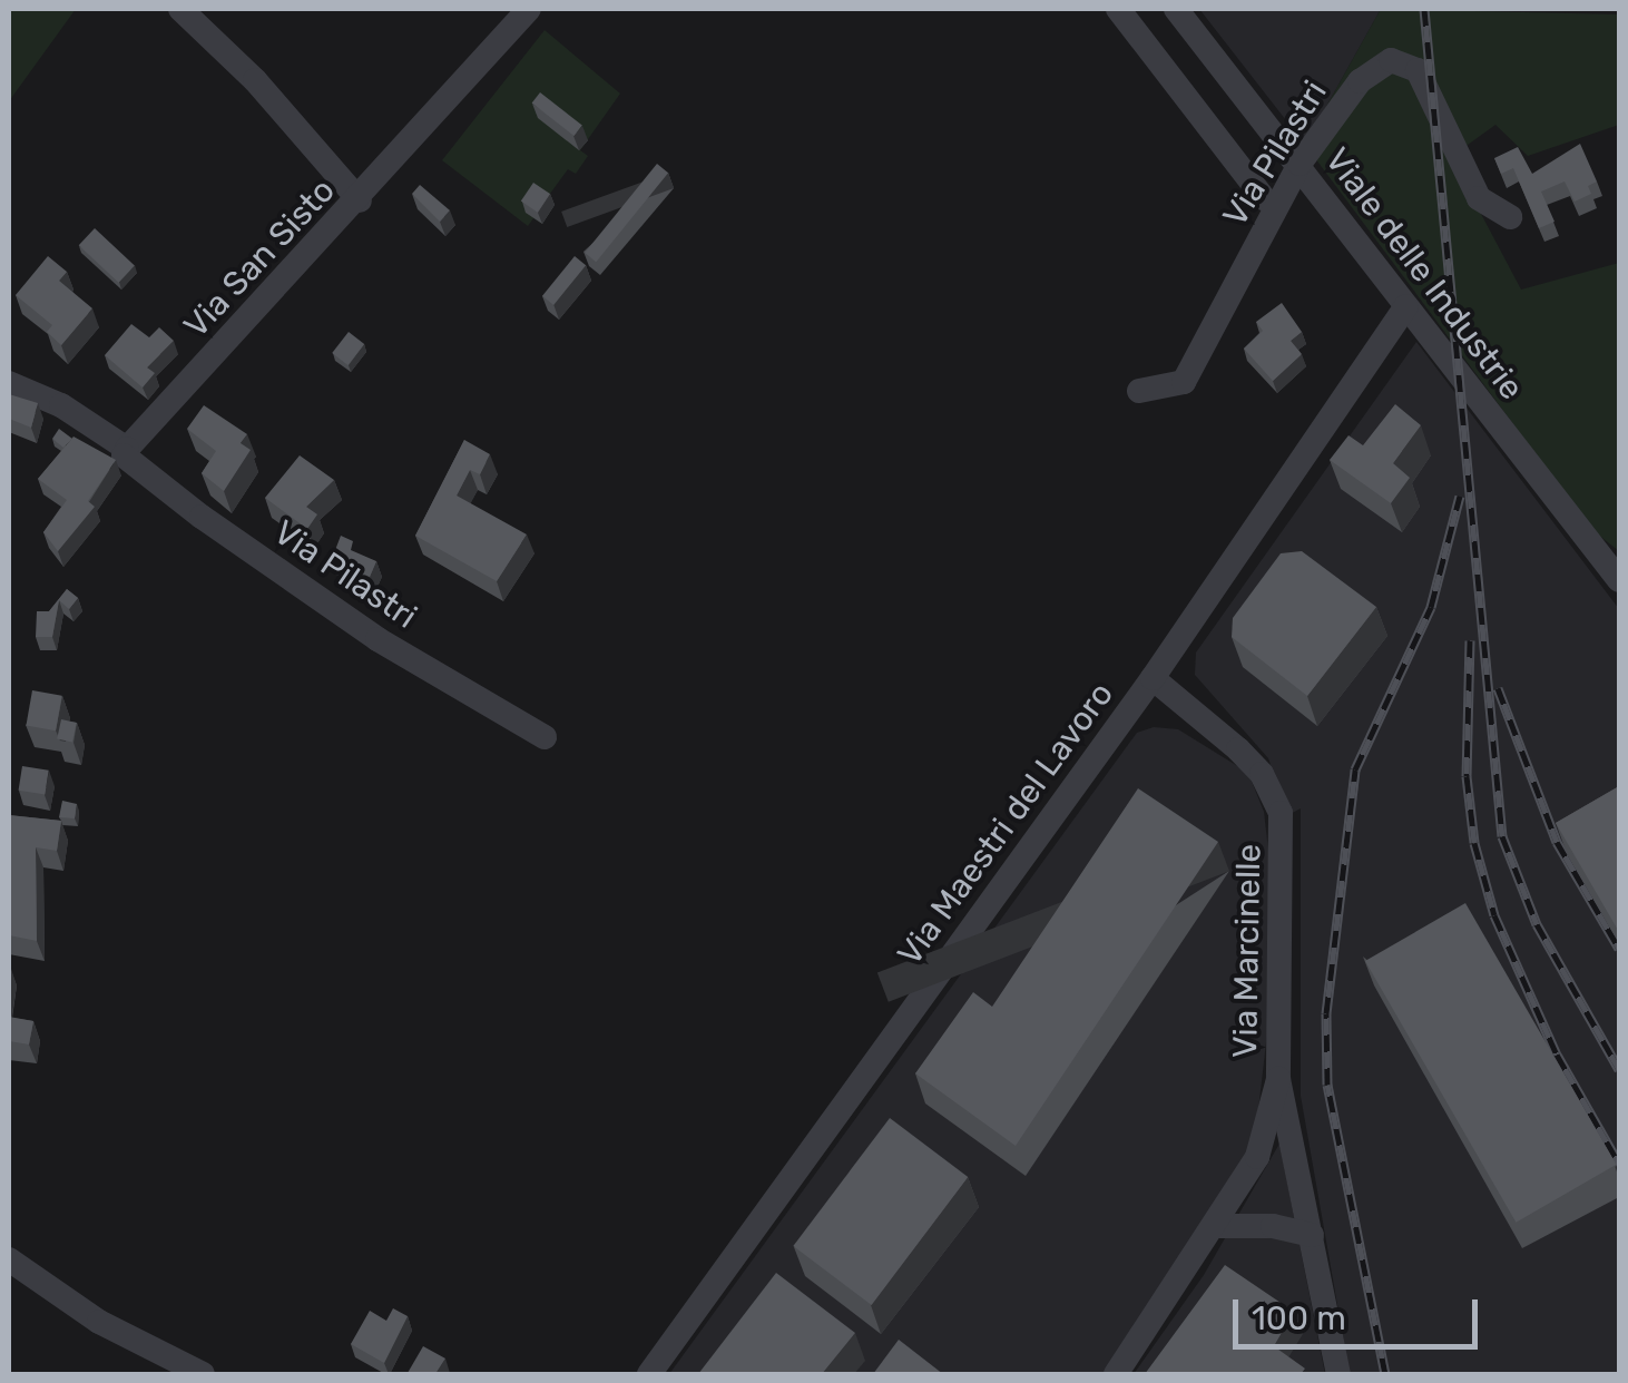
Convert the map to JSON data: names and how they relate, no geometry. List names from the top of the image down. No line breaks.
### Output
{"streets":{"street":["Via Pilastri","Via San Sisto","Viale delle Industrie","Via Maestri del Lavoro","Via Marcinelle"]},"crossings":[["Via Pilastri","Via San Sisto"],["Via Pilastri","Viale delle Industrie"],["Viale delle Industrie","Via Maestri del Lavoro"],["Via Maestri del Lavoro","Via Marcinelle"]],"scale_bar":"100 m"}
